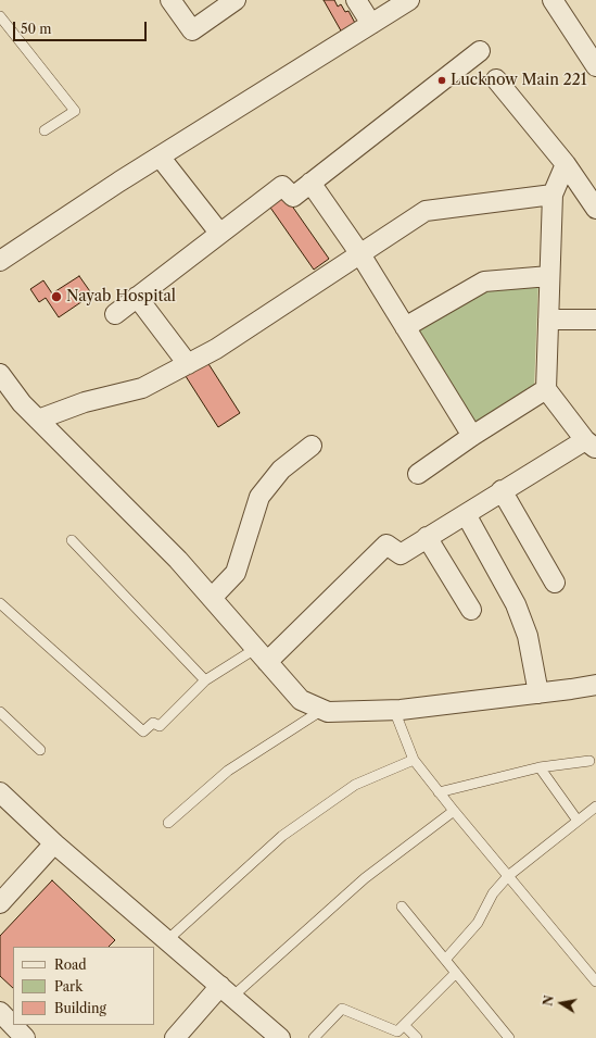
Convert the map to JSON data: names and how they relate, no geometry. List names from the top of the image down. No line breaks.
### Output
{"places":["Lucknow Main 221","Nayab Hospital"],"legend":["Road","Park","Building"],"scale_bar":"50 m","north":"left"}
